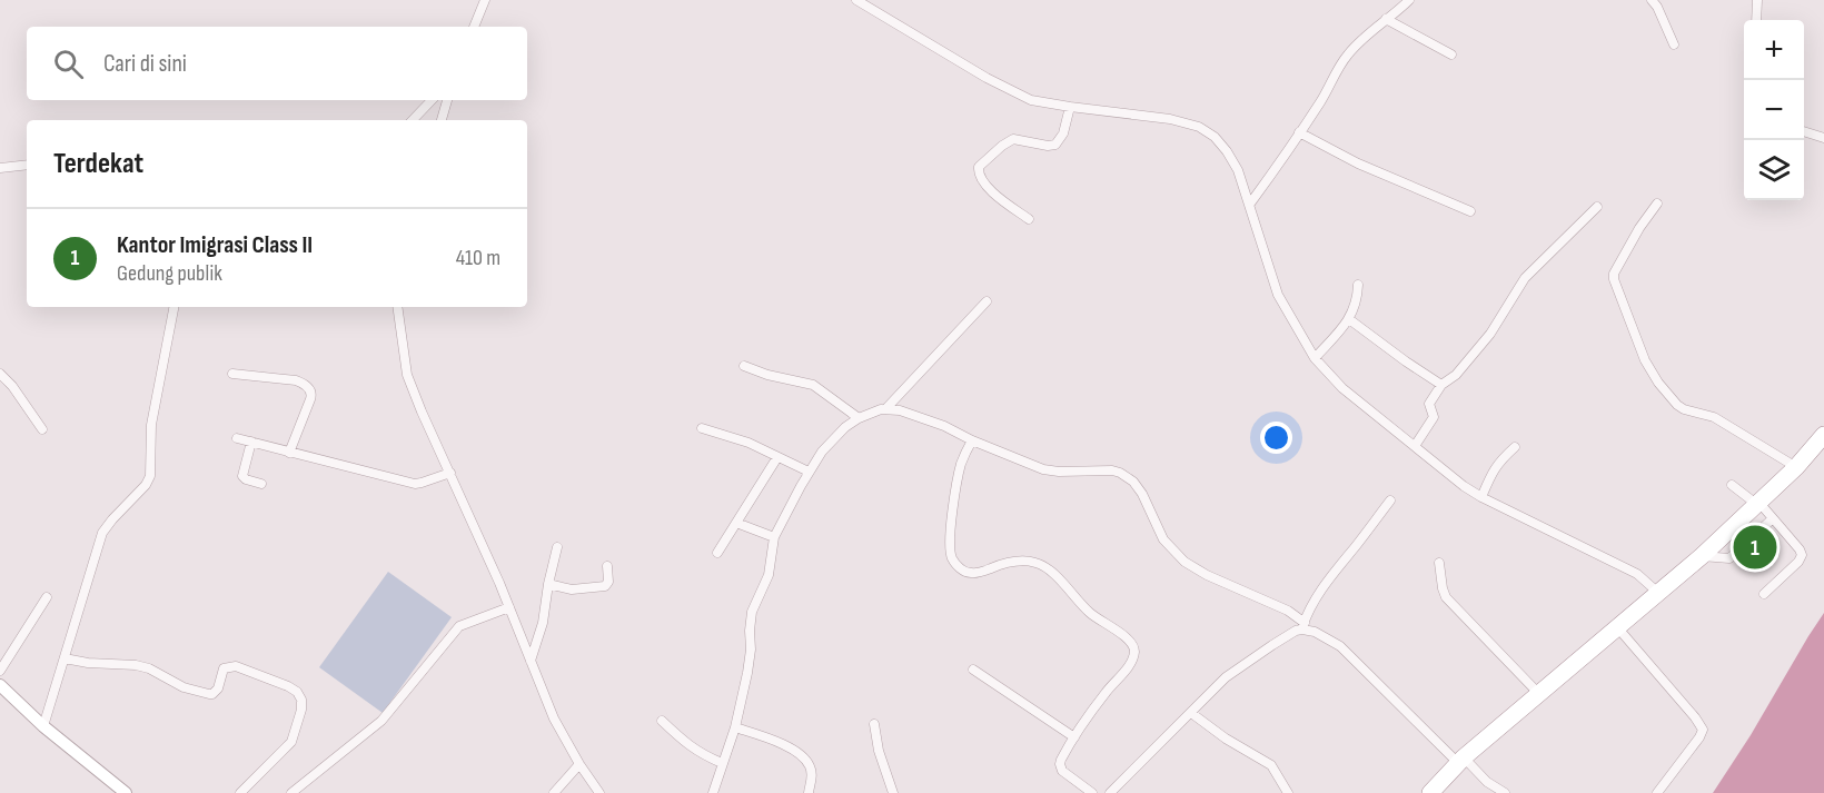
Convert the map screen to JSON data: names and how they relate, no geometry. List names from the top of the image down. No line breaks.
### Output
{"page":{"map_buttons":["+","−"],"search":"Cari di sini","heading":"Terdekat","list":[{"mark":"1","name":"Kantor Imigrasi Class II","note":"Gedung publik","value":"410 m"}],"pins":"1"}}
